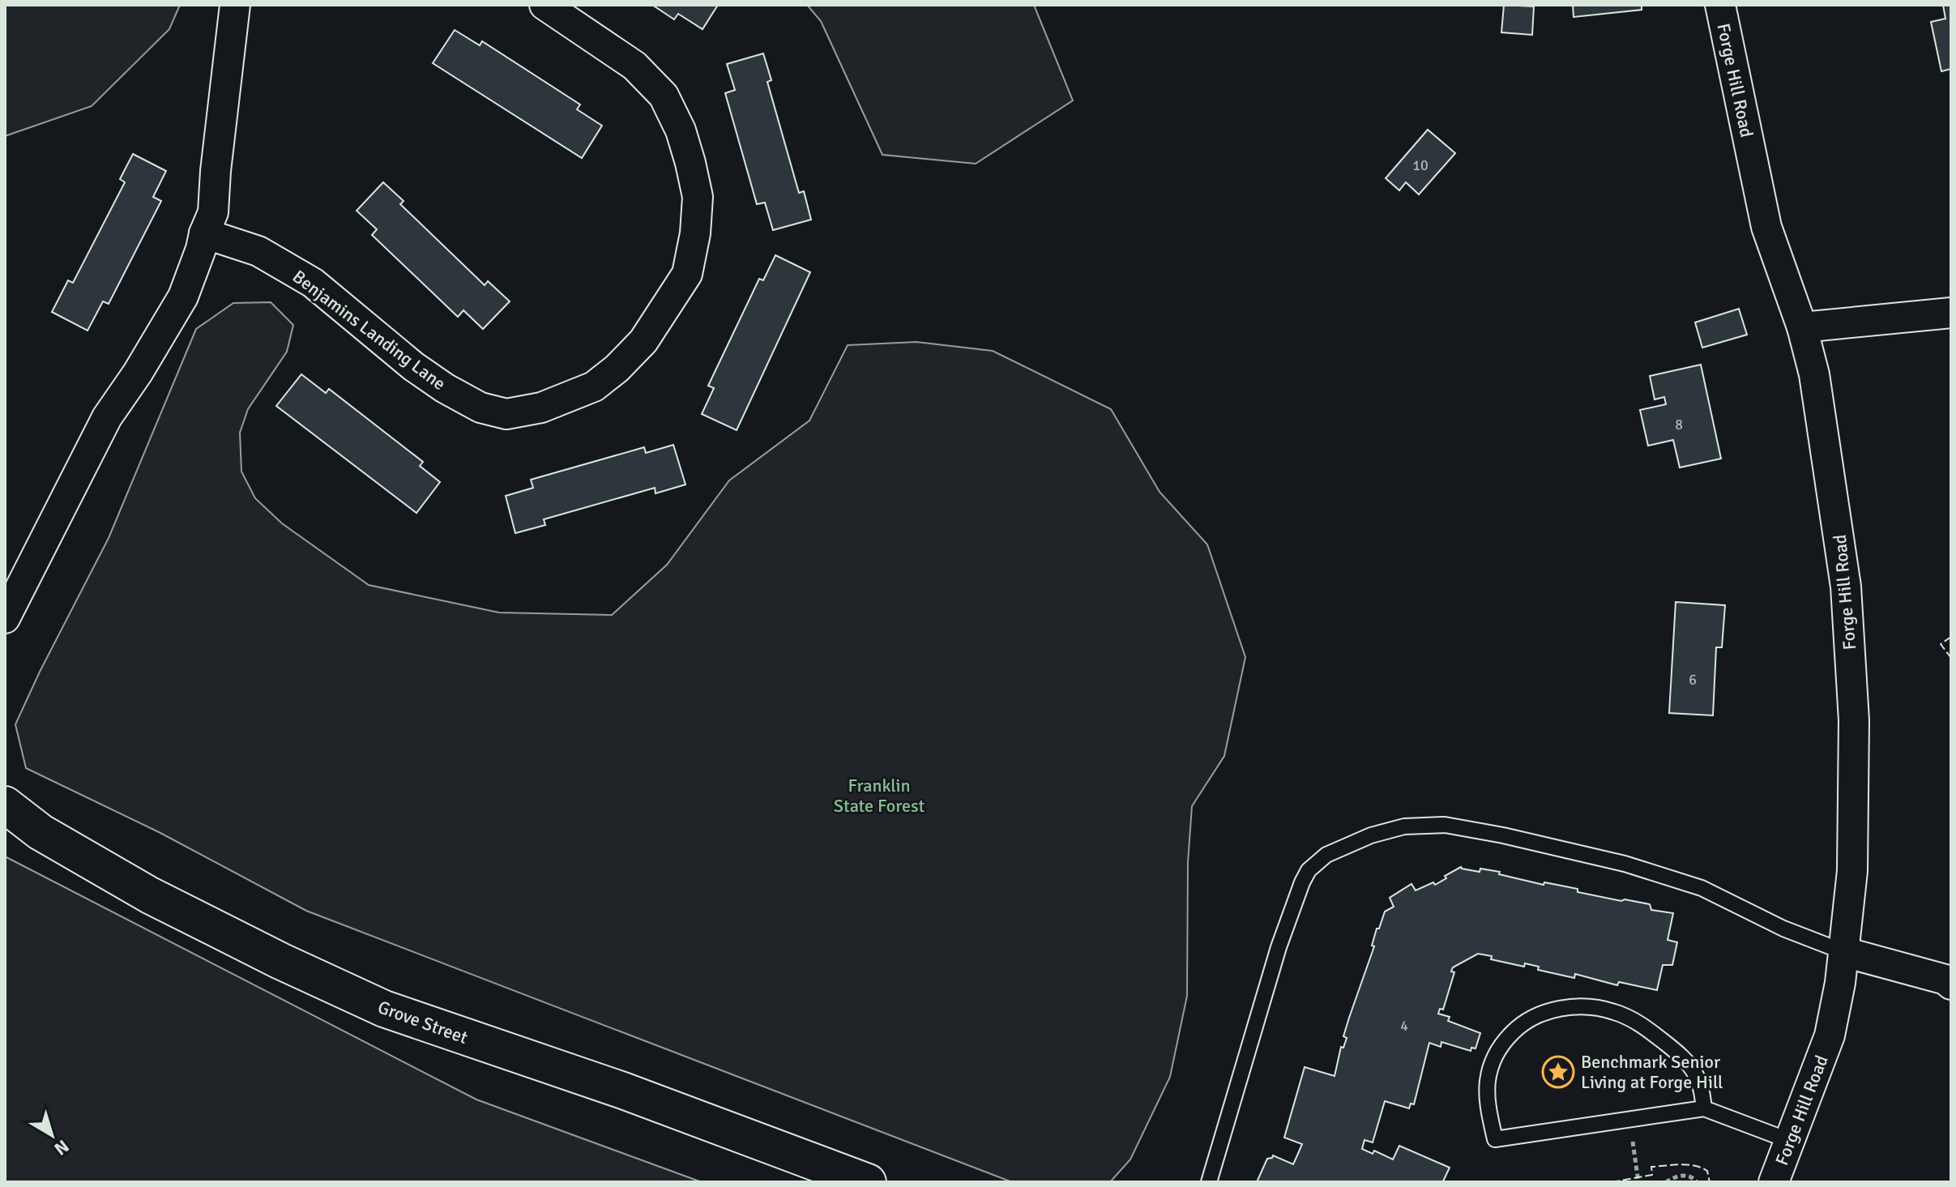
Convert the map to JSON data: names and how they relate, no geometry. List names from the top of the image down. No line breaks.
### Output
{"streets":{"main road":["Grove Street"],"street":["Forge Hill Road","Benjamins Landing Lane"]},"parks":["Franklin State Forest"],"places":{"place":["Benchmark Senior Living at Forge Hill"]},"house_numbers":["10","8","6","4"],"north":"bottom right"}
